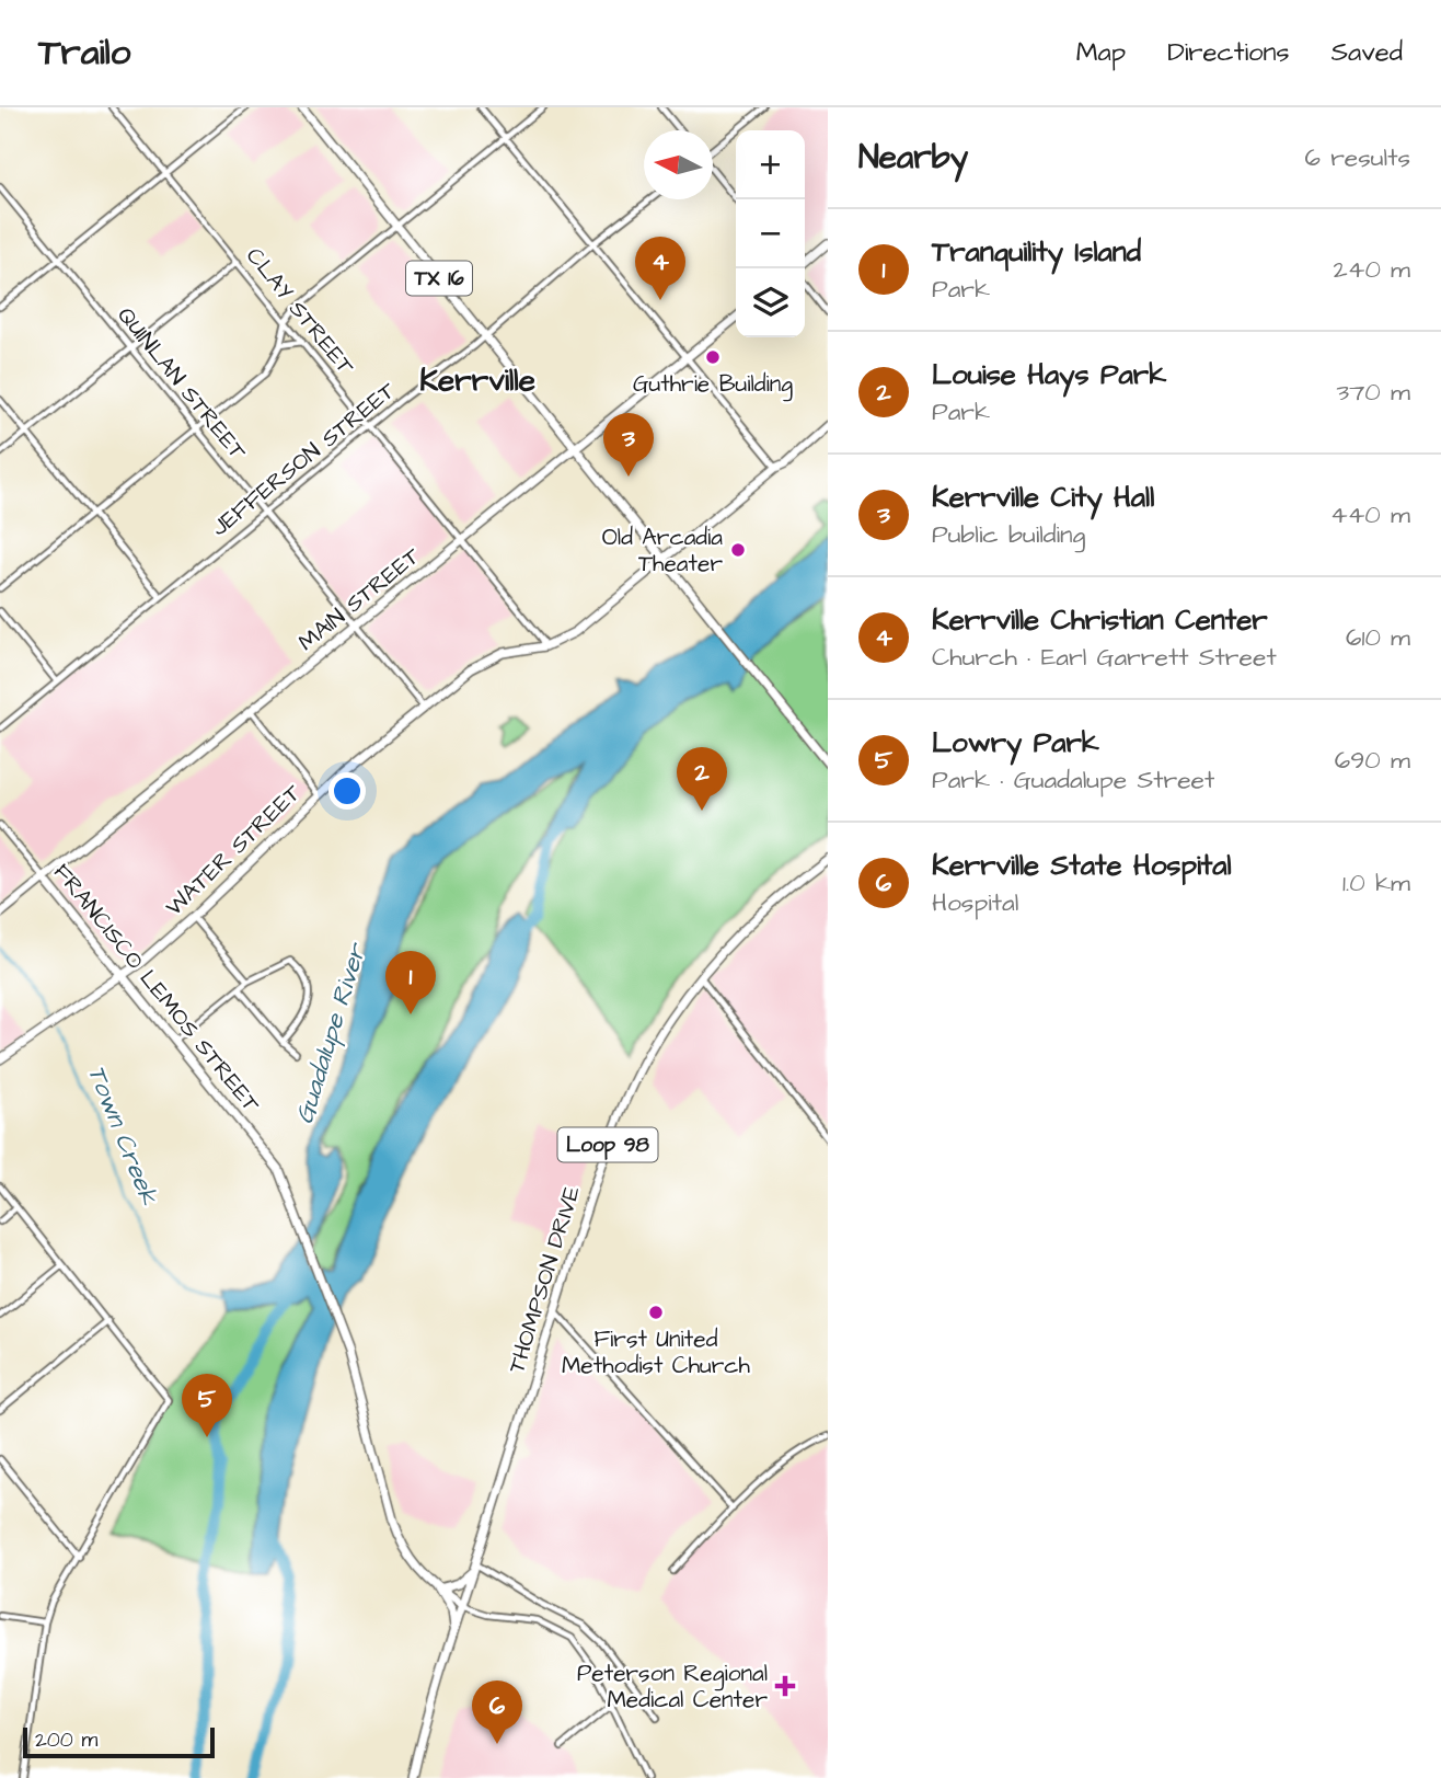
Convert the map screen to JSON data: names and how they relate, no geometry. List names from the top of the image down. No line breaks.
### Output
{"streets":{"main road":["TX 16","MAIN STREET","WATER STREET","FRANCISCO LEMOS STREET","Loop 98","THOMPSON DRIVE"],"street":["CLAY STREET","QUINLAN STREET","JEFFERSON STREET"]},"crossings":[["TX 16","JEFFERSON STREET"],["TX 16","MAIN STREET"],["TX 16","WATER STREET"],["CLAY STREET","JEFFERSON STREET"],["CLAY STREET","MAIN STREET"],["CLAY STREET","WATER STREET"],["QUINLAN STREET","JEFFERSON STREET"],["QUINLAN STREET","MAIN STREET"],["QUINLAN STREET","WATER STREET"],["MAIN STREET","FRANCISCO LEMOS STREET"],["WATER STREET","FRANCISCO LEMOS STREET"]],"districts":["Kerrville"],"water":["Guadalupe River","Town Creek"],"places":{"other":["Guthrie Building","Old Arcadia Theater","First United Methodist Church"],"health":["Peterson Regional Medical Center"]},"scale_bar":"200 m","north":"left","page":{"header":"Trailo","nav":["Map","Directions","Saved"],"heading":["Nearby","6 results"],"map_buttons":["+","−"],"list":[{"mark":"1","name":"Tranquility Island","note":"Park","value":"240 m"},{"mark":"2","name":"Louise Hays Park","note":"Park","value":"370 m"},{"mark":"3","name":"Kerrville City Hall","note":"Public building","value":"440 m"},{"mark":"4","name":"Kerrville Christian Center","note":"Church · Earl Garrett Street","value":"610 m"},{"mark":"5","name":"Lowry Park","note":"Park · Guadalupe Street","value":"690 m"},{"mark":"6","name":"Kerrville State Hospital","note":"Hospital","value":"1.0 km"}],"pins":["4","3","2","1","5","6"],"scale":"200 m"}}
